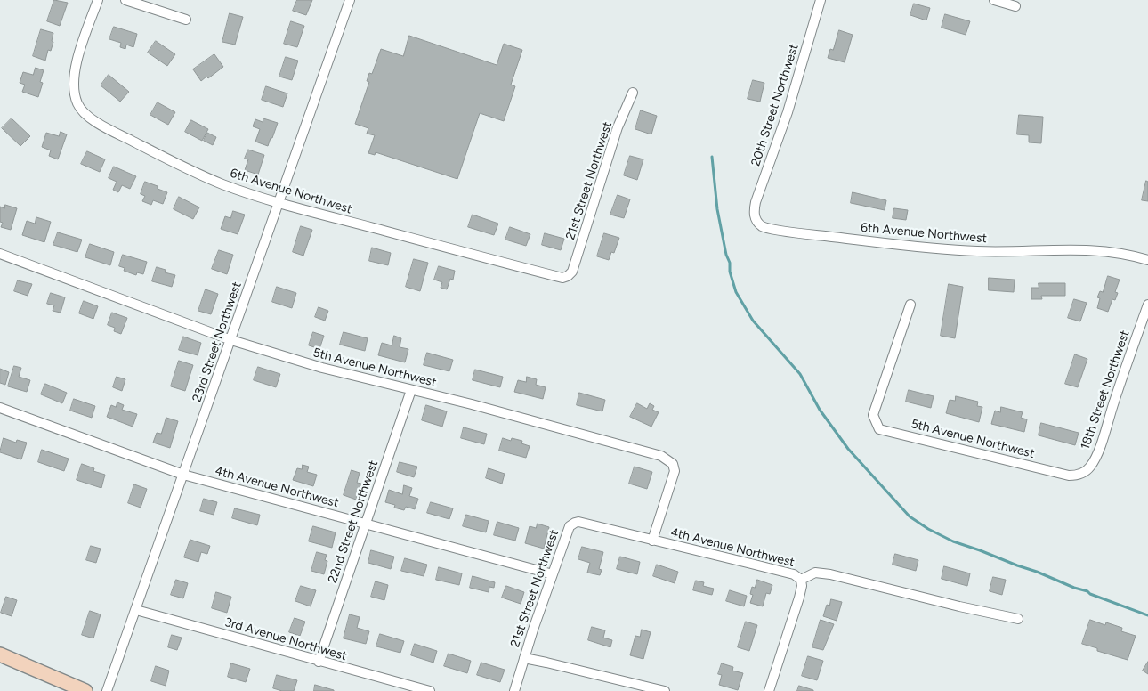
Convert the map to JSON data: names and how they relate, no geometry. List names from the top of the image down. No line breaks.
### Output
{"streets":{"street":["20th Street Northwest","21st Street Northwest","6th Avenue Northwest","23rd Street Northwest","5th Avenue Northwest","18th Street Northwest","4th Avenue Northwest","22nd Street Northwest","3rd Avenue Northwest"]},"crossings":[["20th Street Northwest","6th Avenue Northwest"],["21st Street Northwest","6th Avenue Northwest"],["21st Street Northwest","4th Avenue Northwest"],["6th Avenue Northwest","23rd Street Northwest"],["23rd Street Northwest","5th Avenue Northwest"],["23rd Street Northwest","4th Avenue Northwest"],["23rd Street Northwest","3rd Avenue Northwest"],["5th Avenue Northwest","18th Street Northwest"],["5th Avenue Northwest","4th Avenue Northwest"],["5th Avenue Northwest","22nd Street Northwest"],["4th Avenue Northwest","22nd Street Northwest"],["22nd Street Northwest","3rd Avenue Northwest"]]}
